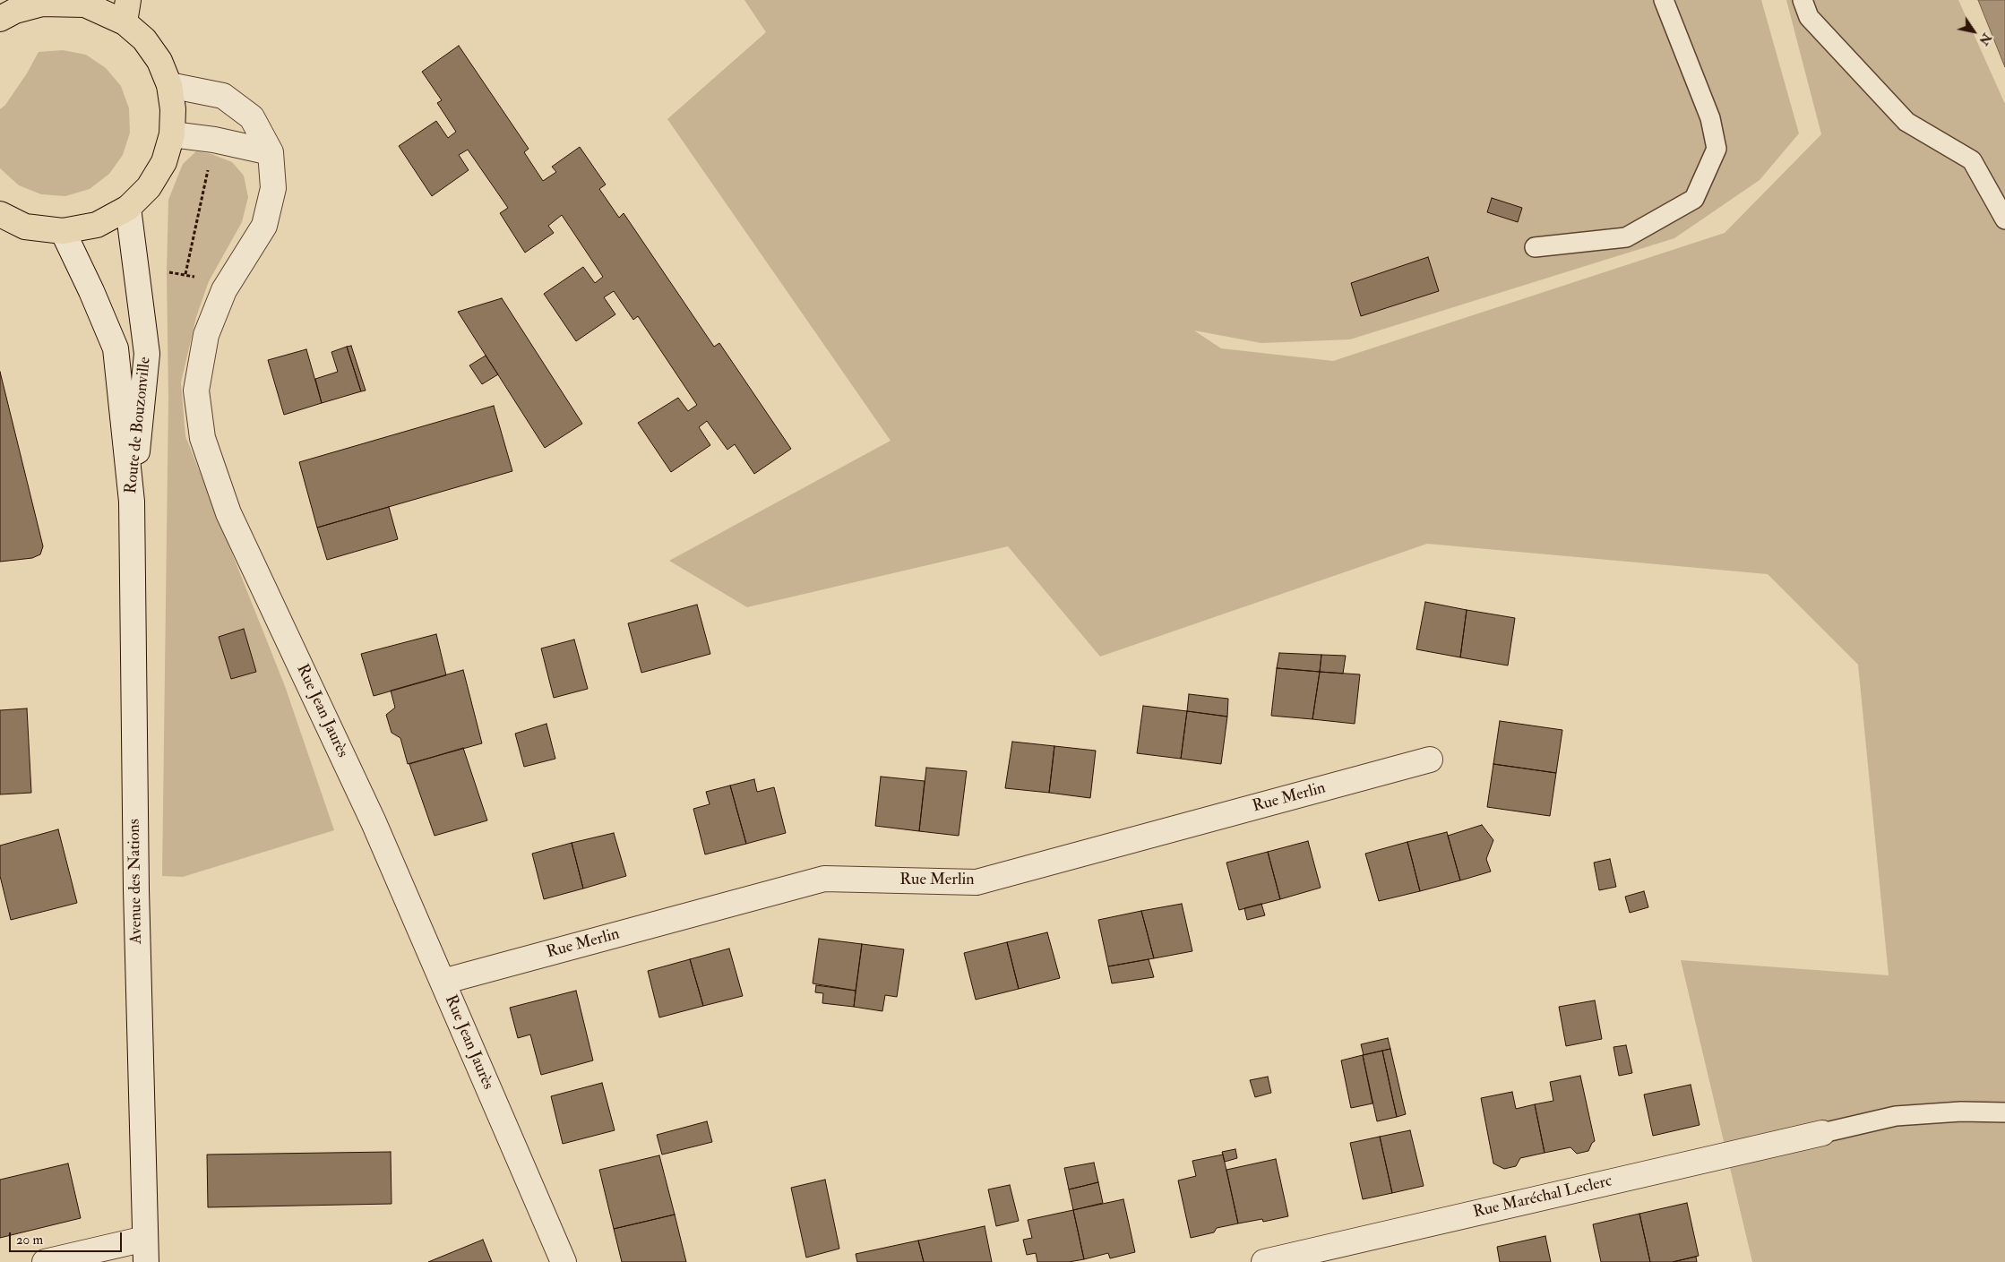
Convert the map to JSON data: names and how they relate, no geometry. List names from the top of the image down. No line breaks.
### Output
{"streets":{"street":["Route de Bouzonville","Rue Jean Jaurès","Rue Merlin","Avenue des Nations","Rue Maréchal Leclerc"]},"crossings":[["Route de Bouzonville","Avenue des Nations"],["Rue Jean Jaurès","Rue Merlin"]],"scale_bar":"20 m","north":"bottom right"}
